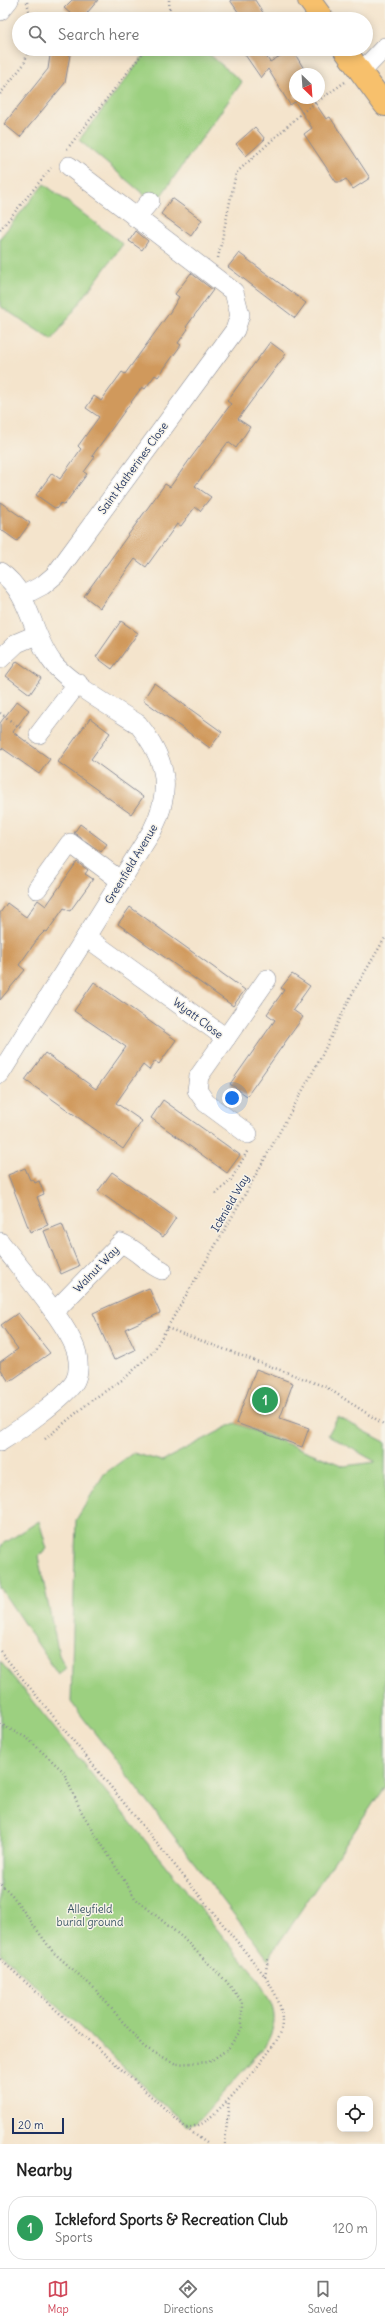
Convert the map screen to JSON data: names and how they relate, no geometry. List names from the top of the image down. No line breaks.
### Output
{"streets":{"street":["Saint Katherines Close","Greenfield Avenue","Wyatt Close","Walnut Way"],"path":["Icknield Way"]},"crossings":[["Saint Katherines Close","Greenfield Avenue"],["Greenfield Avenue","Wyatt Close"]],"parks":["Alleyfield burial ground"],"scale_bar":"20 m","north":"bottom right","page":{"search":"Search here","pins":"1","scale":"20 m","heading":"Nearby","list":[{"mark":"1","name":"Ickleford Sports & Recreation Club","note":"Sports","value":"120 m"}],"nav":["Map","Directions","Saved"]}}
